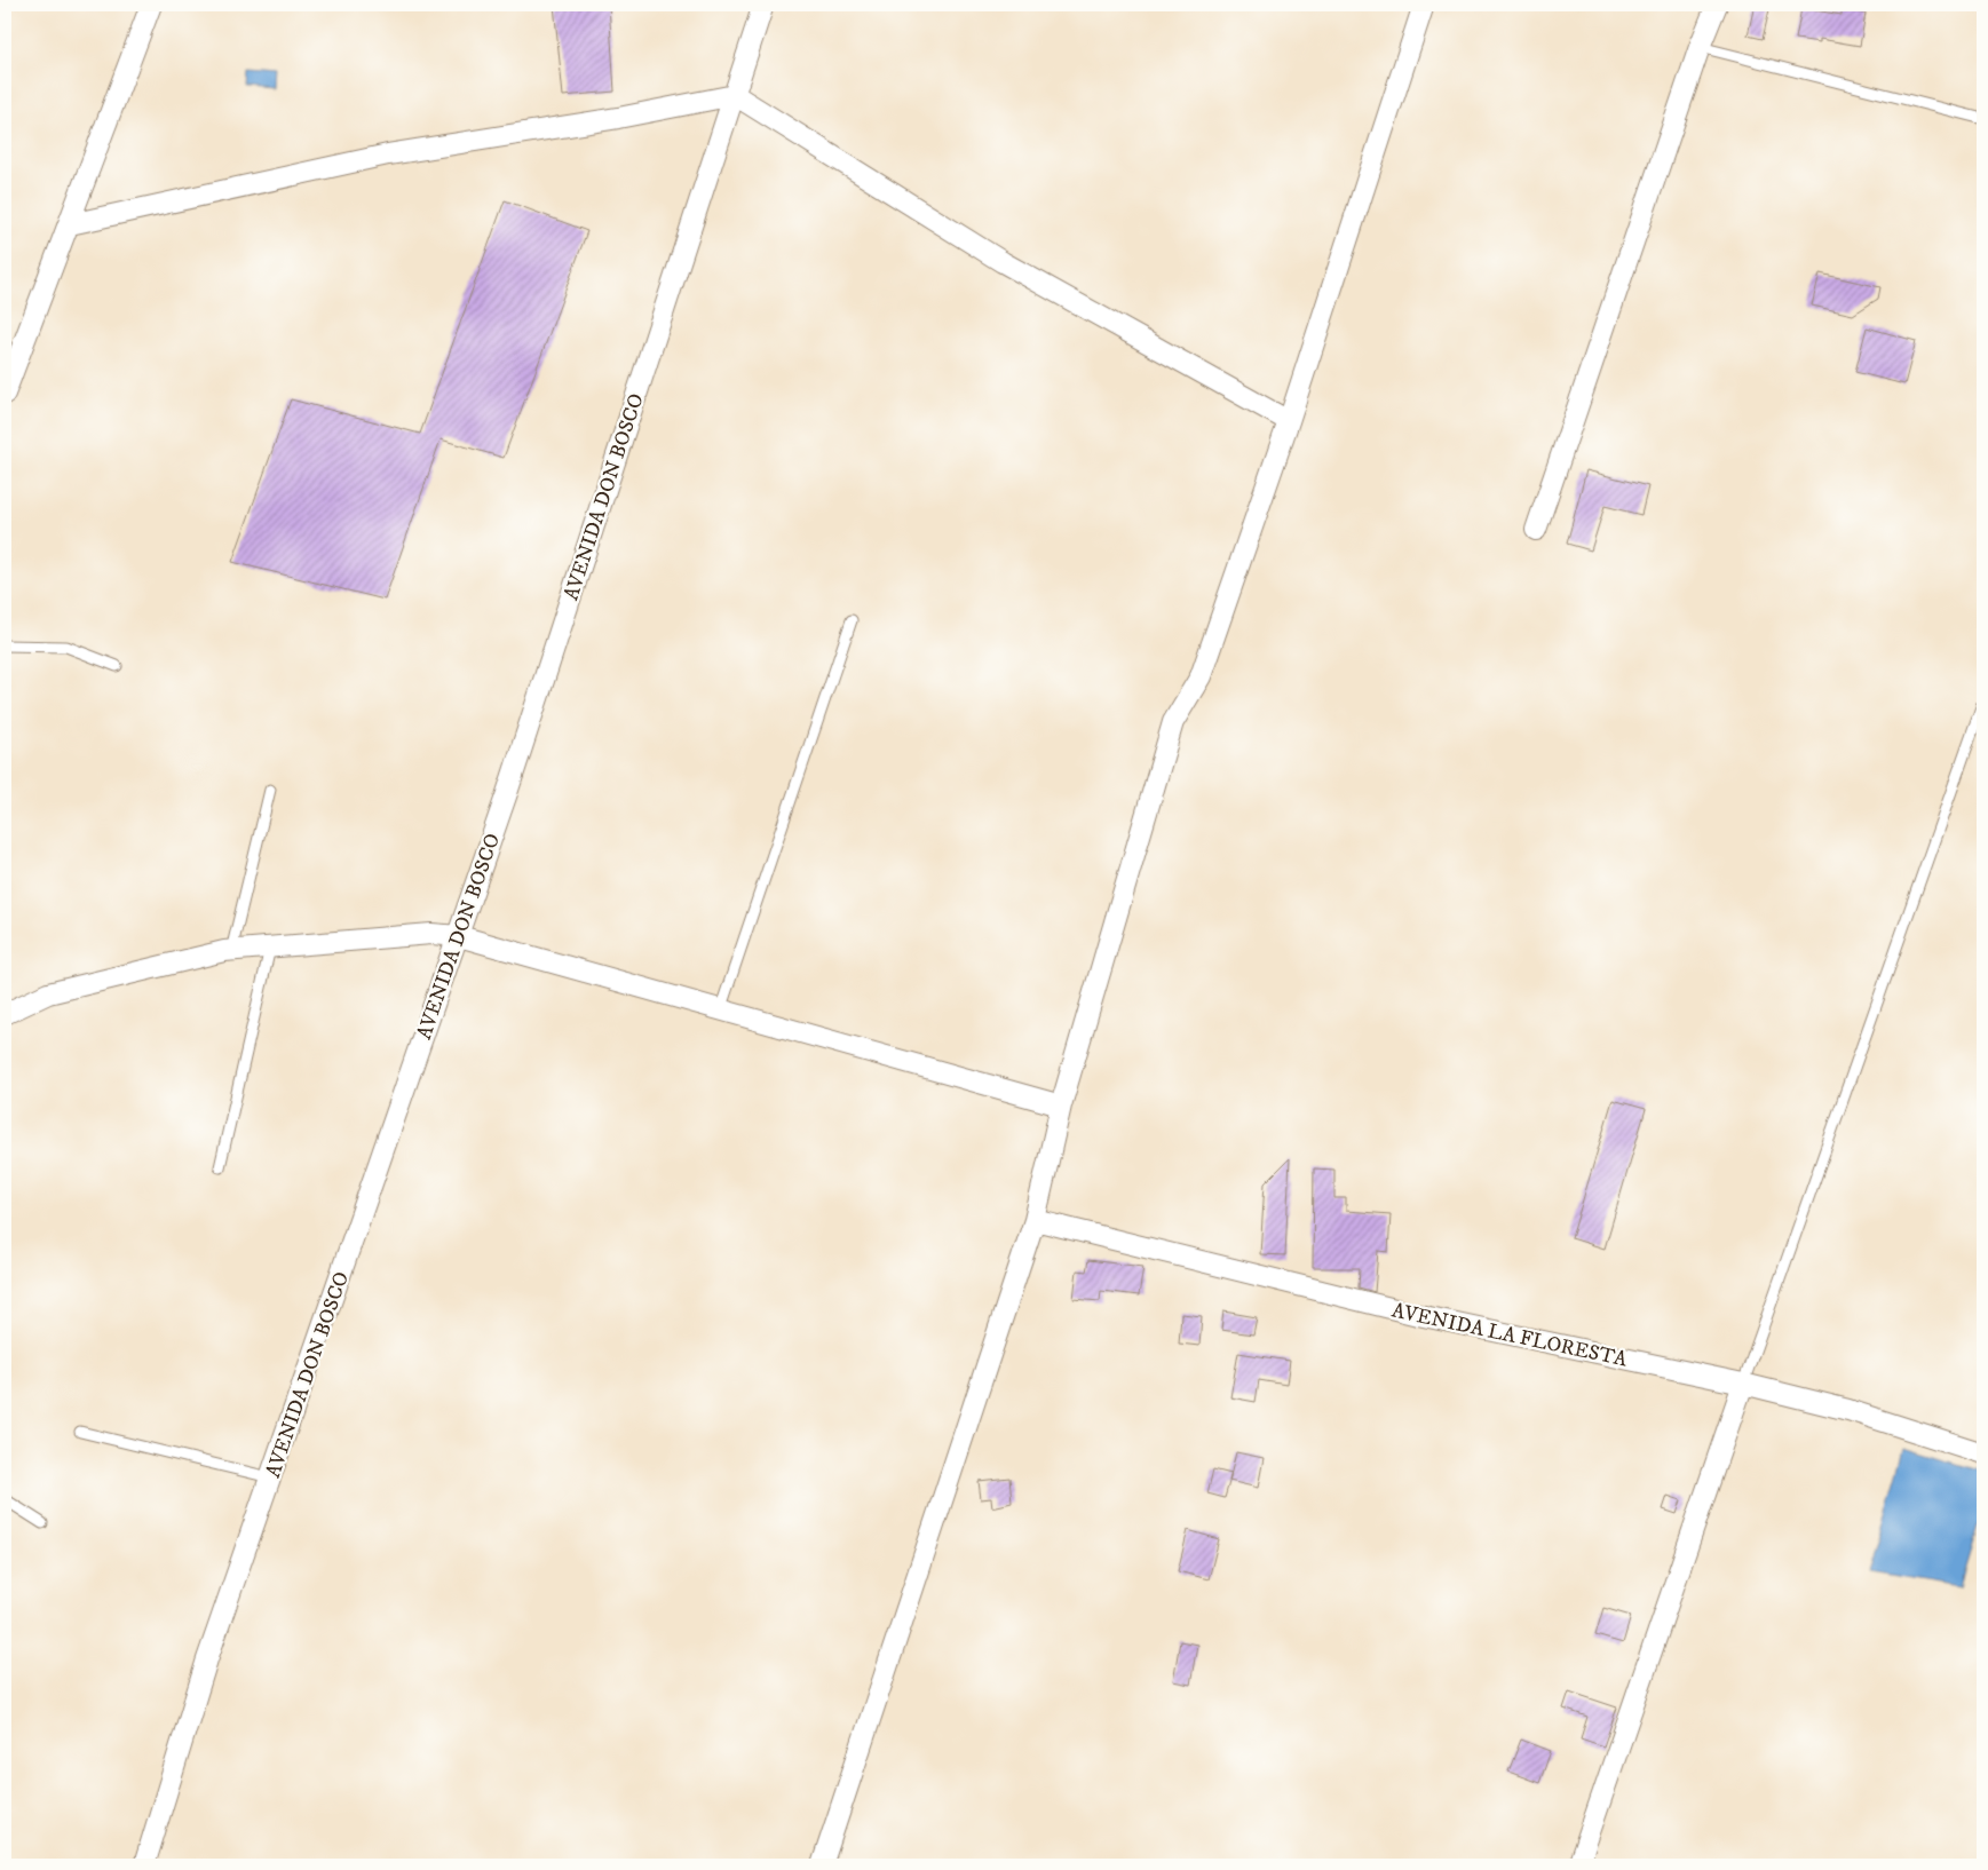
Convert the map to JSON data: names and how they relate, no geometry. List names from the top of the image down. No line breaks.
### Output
{"streets":{"street":["AVENIDA DON BOSCO","AVENIDA LA FLORESTA"]}}
